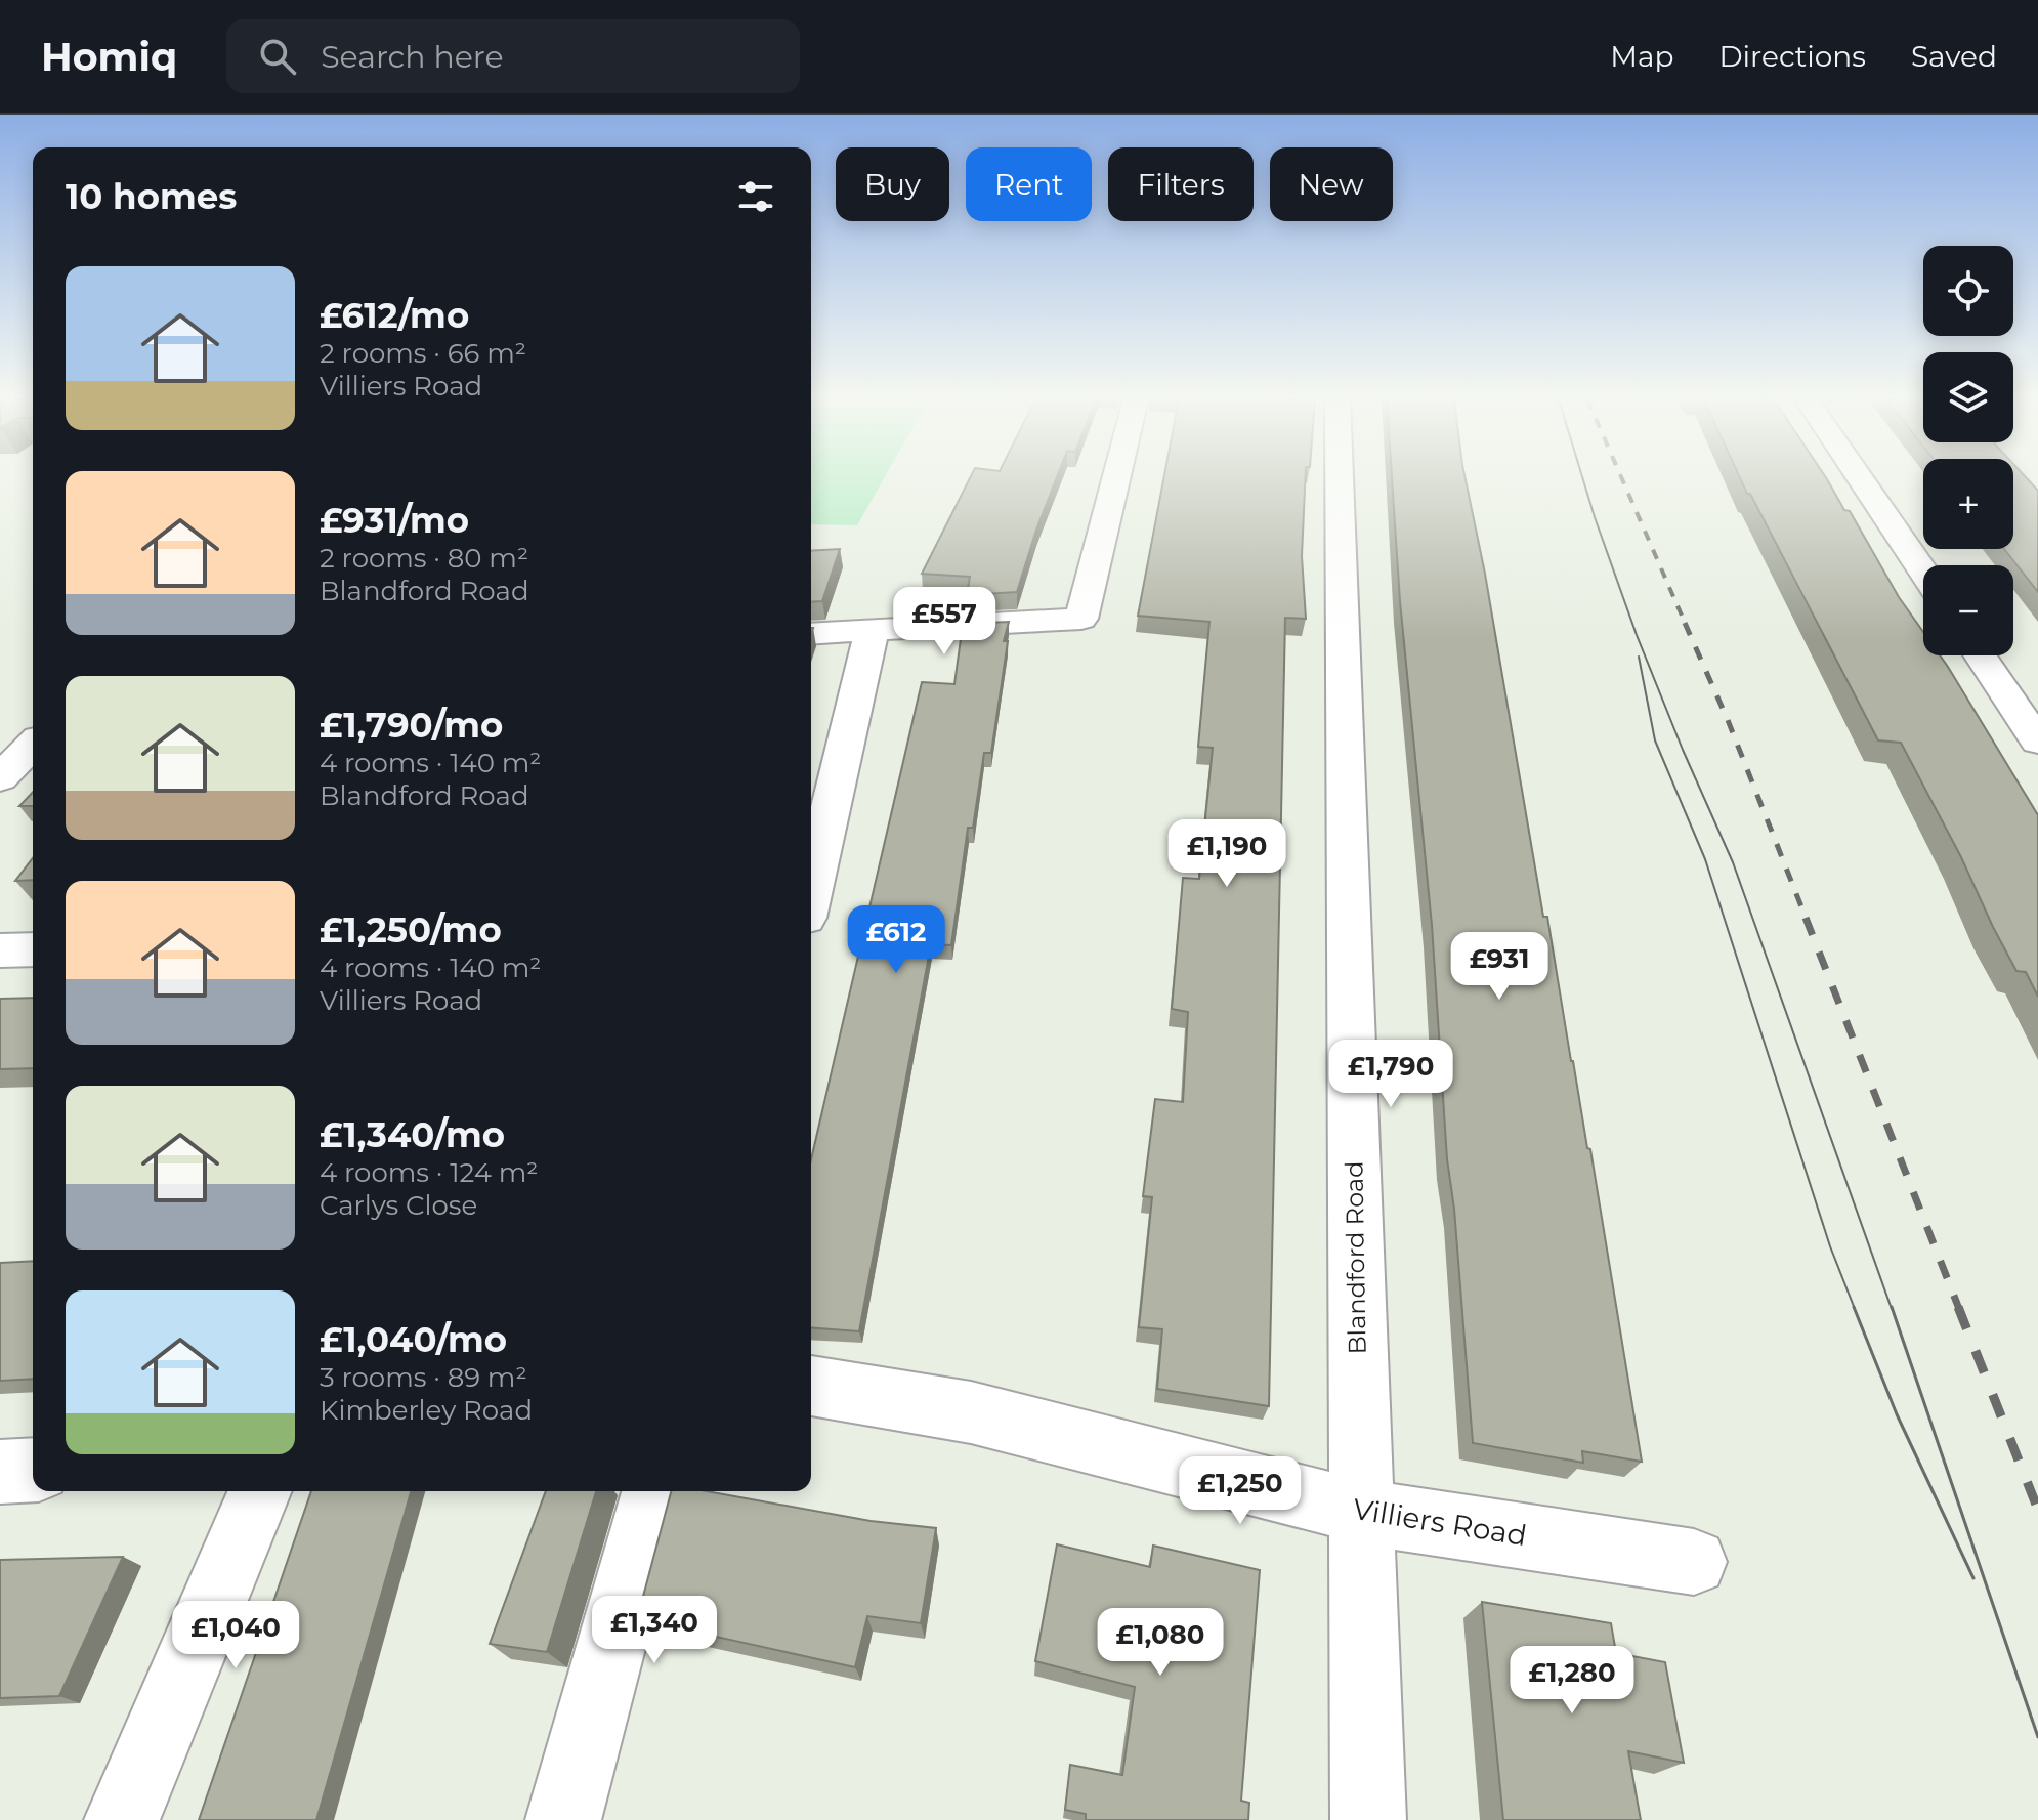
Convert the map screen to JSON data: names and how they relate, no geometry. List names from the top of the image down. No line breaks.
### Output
{"streets":{"street":["Blandford Road","Villiers Road"]},"crossings":[["Blandford Road","Villiers Road"]],"page":{"header":"Homiq","search":"Search here","nav":["Map","Directions","Saved"],"chip":["Buy","Rent","Filters","New"],"heading":"10 homes","map_buttons":["+","−"],"list":[{"name":"£612/mo","note":"2 rooms · 66 m² · Villiers Road"},{"name":"£931/mo","note":"2 rooms · 80 m² · Blandford Road"},{"name":"£1,790/mo","note":"4 rooms · 140 m² · Blandford Road"},{"name":"£1,250/mo","note":"4 rooms · 140 m² · Villiers Road"},{"name":"£1,340/mo","note":"4 rooms · 124 m² · Carlys Close"},{"name":"£1,040/mo","note":"3 rooms · 89 m² · Kimberley Road"}],"price":["£557","£1,190","£612","£931","£1,790","£1,250","£1,340","£1,040","£1,080","£1,280"]}}
